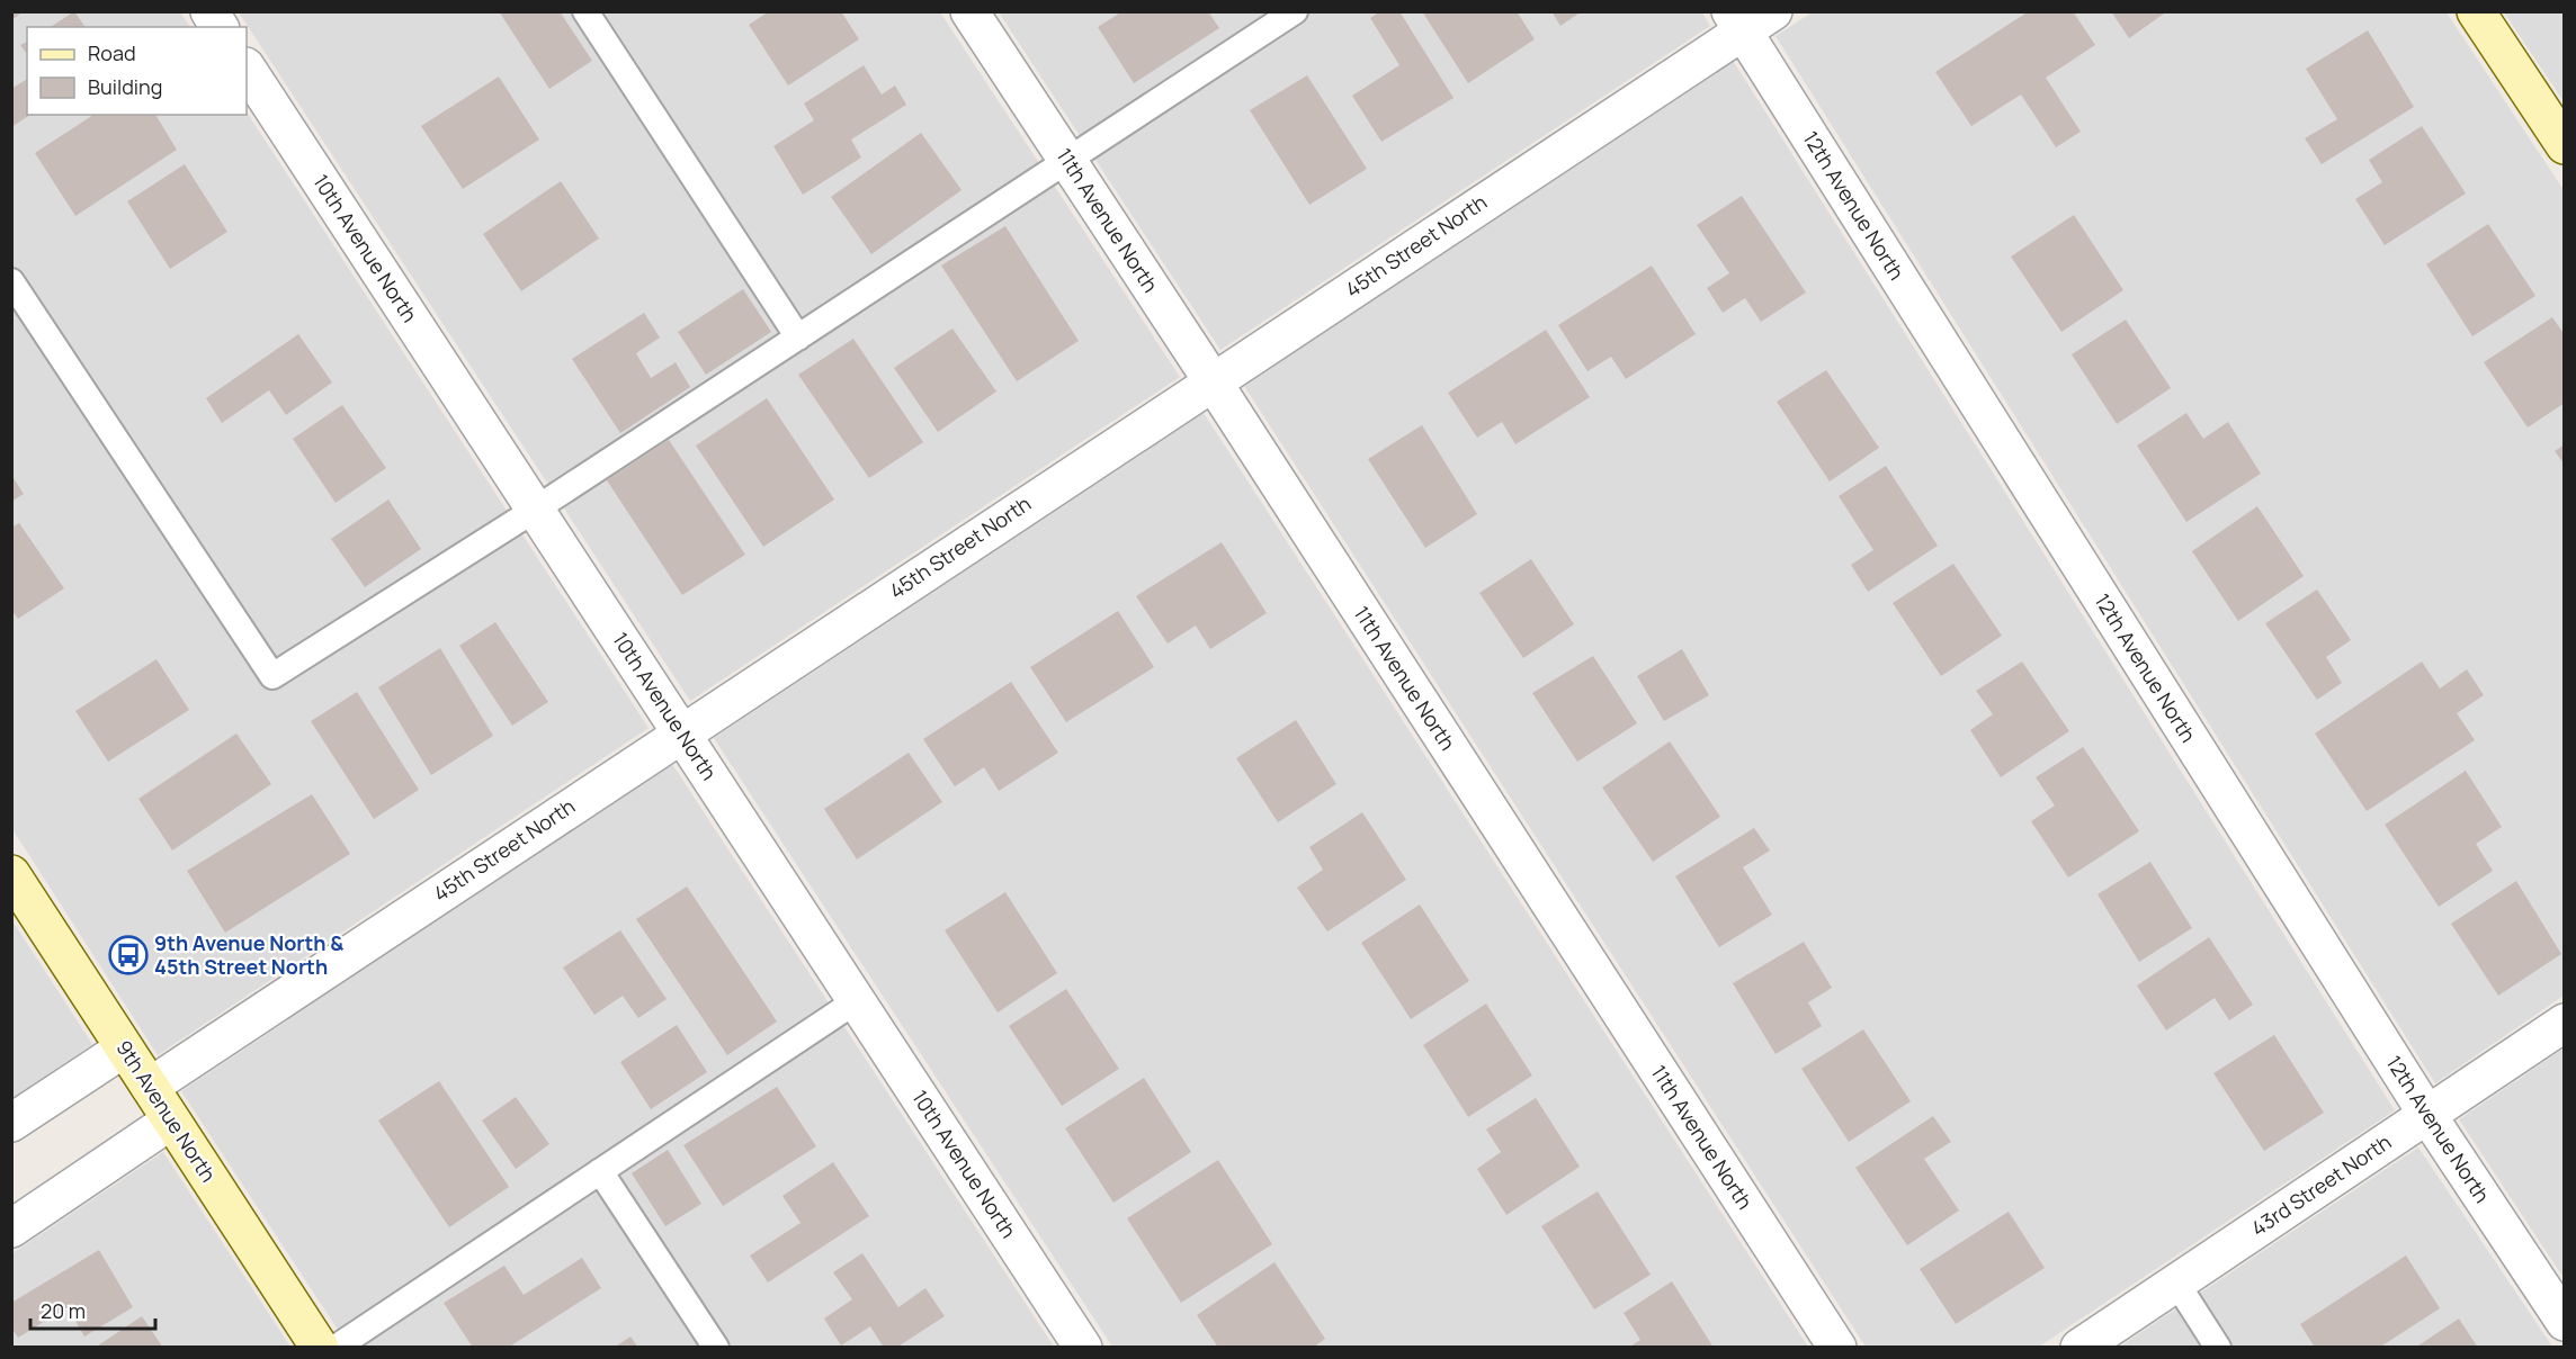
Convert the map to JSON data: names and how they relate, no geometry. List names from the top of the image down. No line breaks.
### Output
{"streets":{"street":["12th Avenue North","11th Avenue North","45th Street North","10th Avenue North","9th Avenue North","43rd Street North"]},"crossings":[["12th Avenue North","45th Street North"],["12th Avenue North","43rd Street North"],["11th Avenue North","45th Street North"],["45th Street North","10th Avenue North"],["45th Street North","9th Avenue North"]],"places":{"bus stop":["9th Avenue North & 45th Street North"]},"legend":["Road","Building"],"scale_bar":"20 m"}
